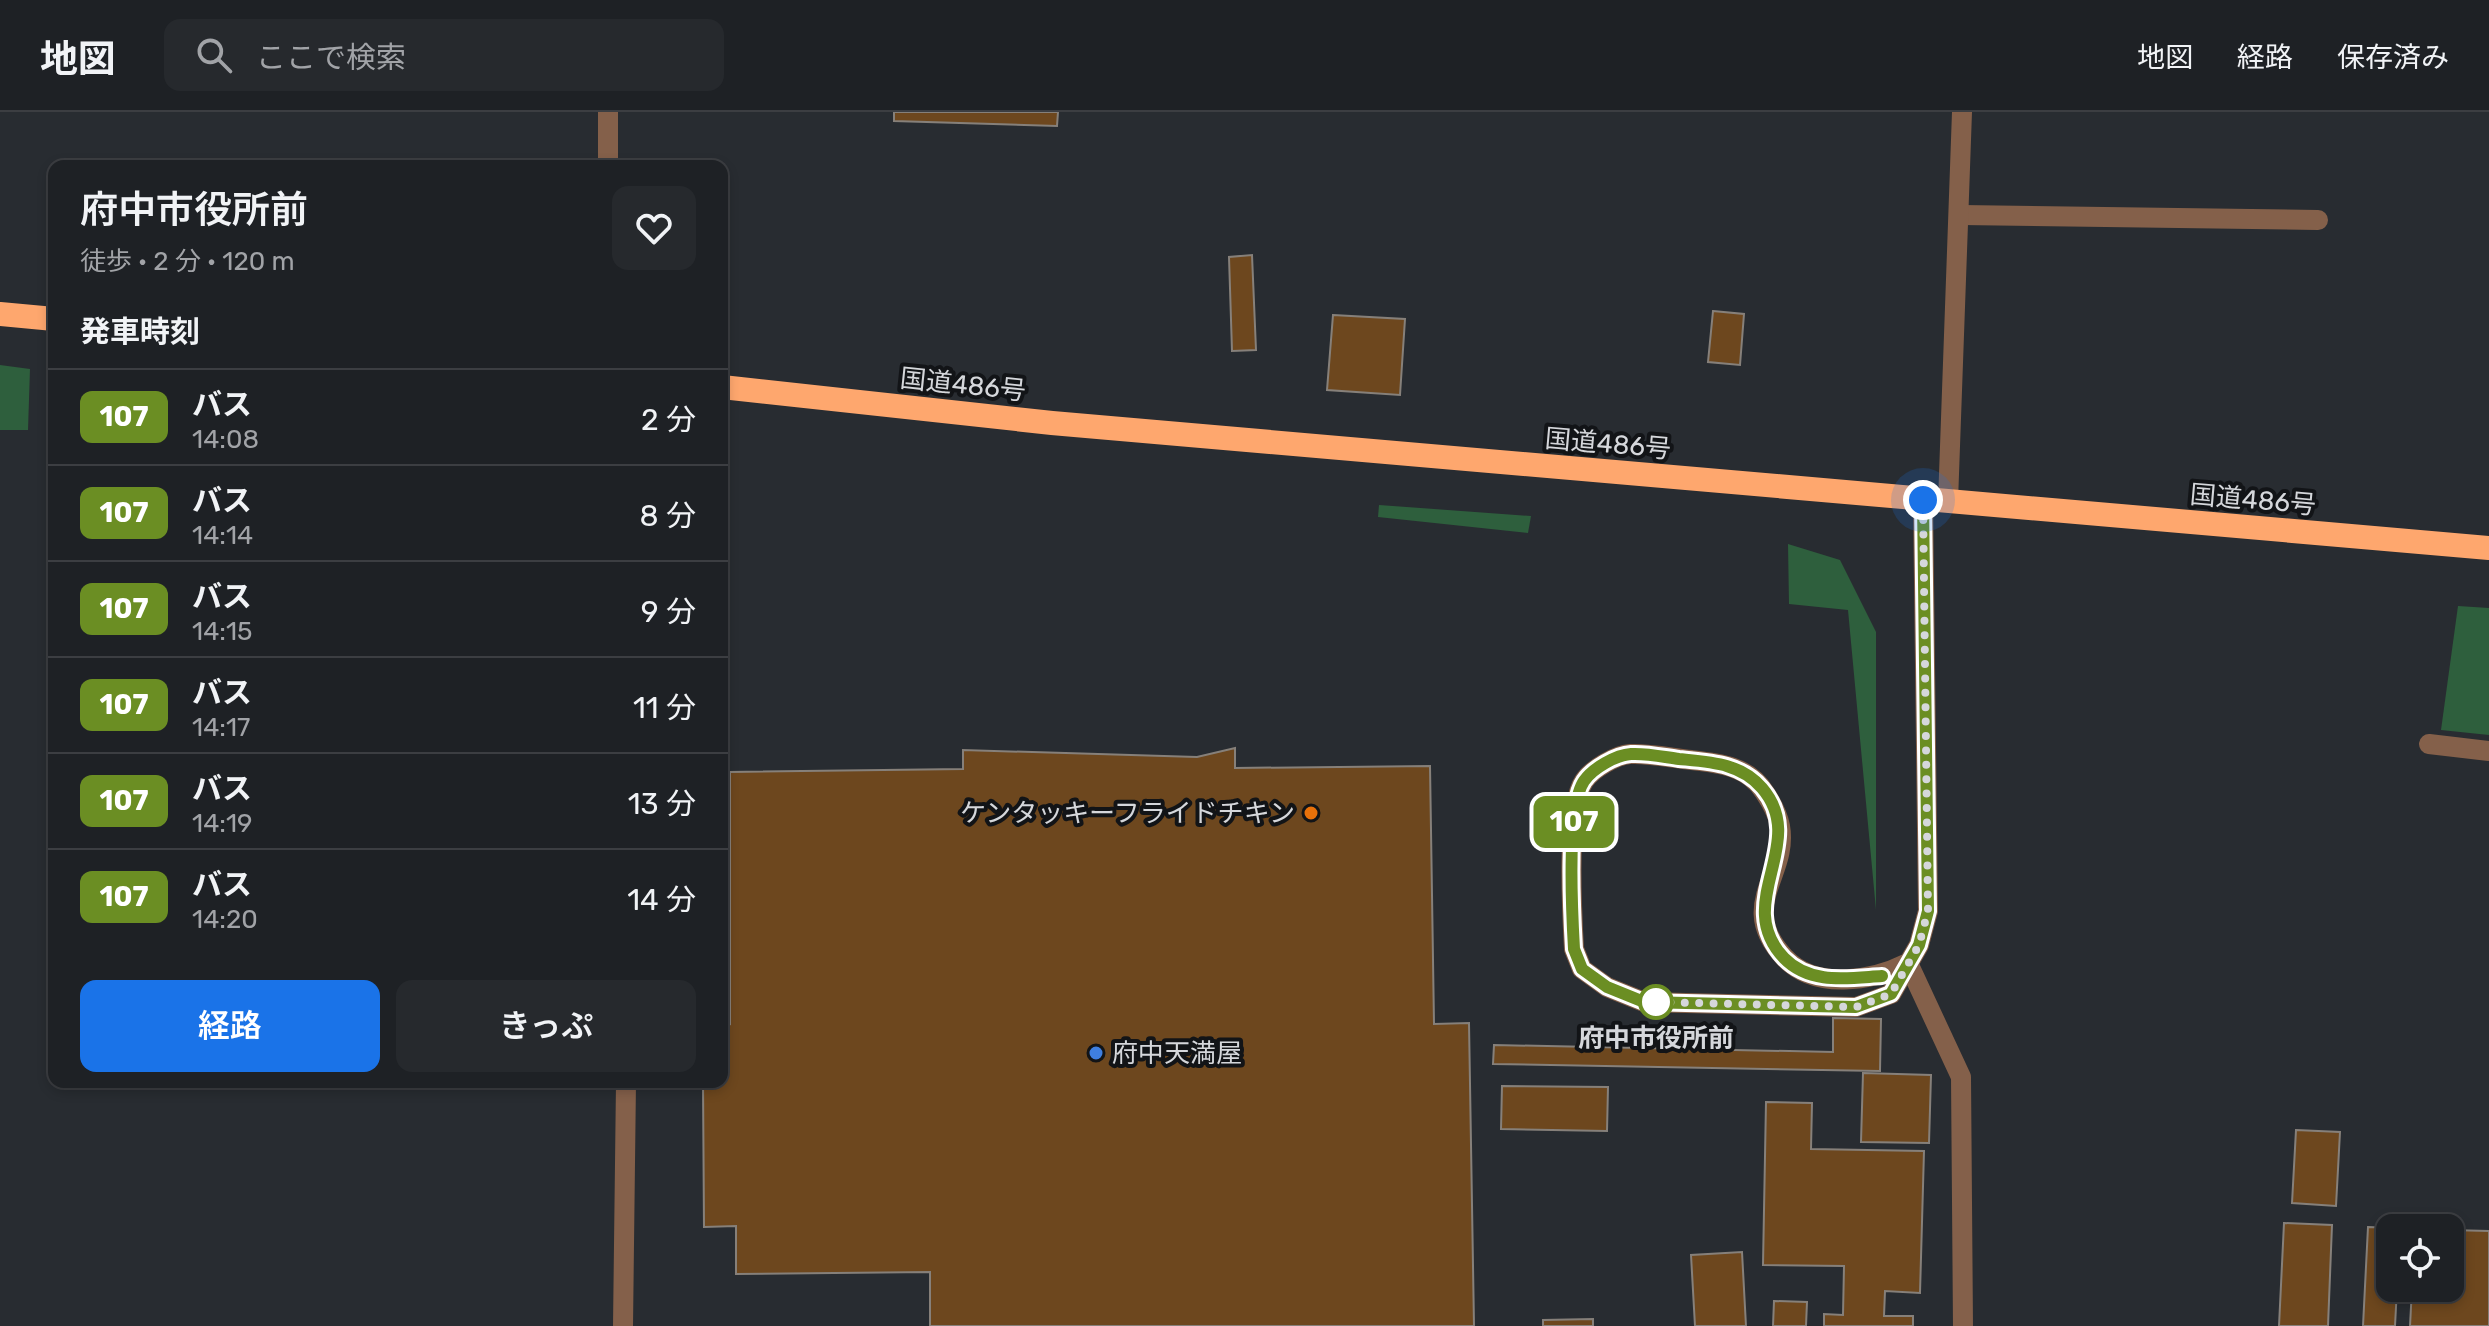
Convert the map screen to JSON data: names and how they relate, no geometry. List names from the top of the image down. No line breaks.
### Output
{"streets":{"highway":["国道486号"]},"places":["ケンタッキーフライドチキン","府中市役所前","府中天満屋"],"lines":["bus line 107"],"page":{"header":"地図","search":"ここで検索","nav":["地図","経路","保存済み"],"on_map":"107","heading":[["府中市役所前","徒歩 · 2 分 · 120 m"],"発車時刻"],"list":[{"mark":"107","name":"バス","note":"14:08","value":"2 分"},{"mark":"107","name":"バス","note":"14:14","value":"8 分"},{"mark":"107","name":"バス","note":"14:15","value":"9 分"},{"mark":"107","name":"バス","note":"14:17","value":"11 分"},{"mark":"107","name":"バス","note":"14:19","value":"13 分"},{"mark":"107","name":"バス","note":"14:20","value":"14 分"}],"buttons":["経路","きっぷ"]}}
